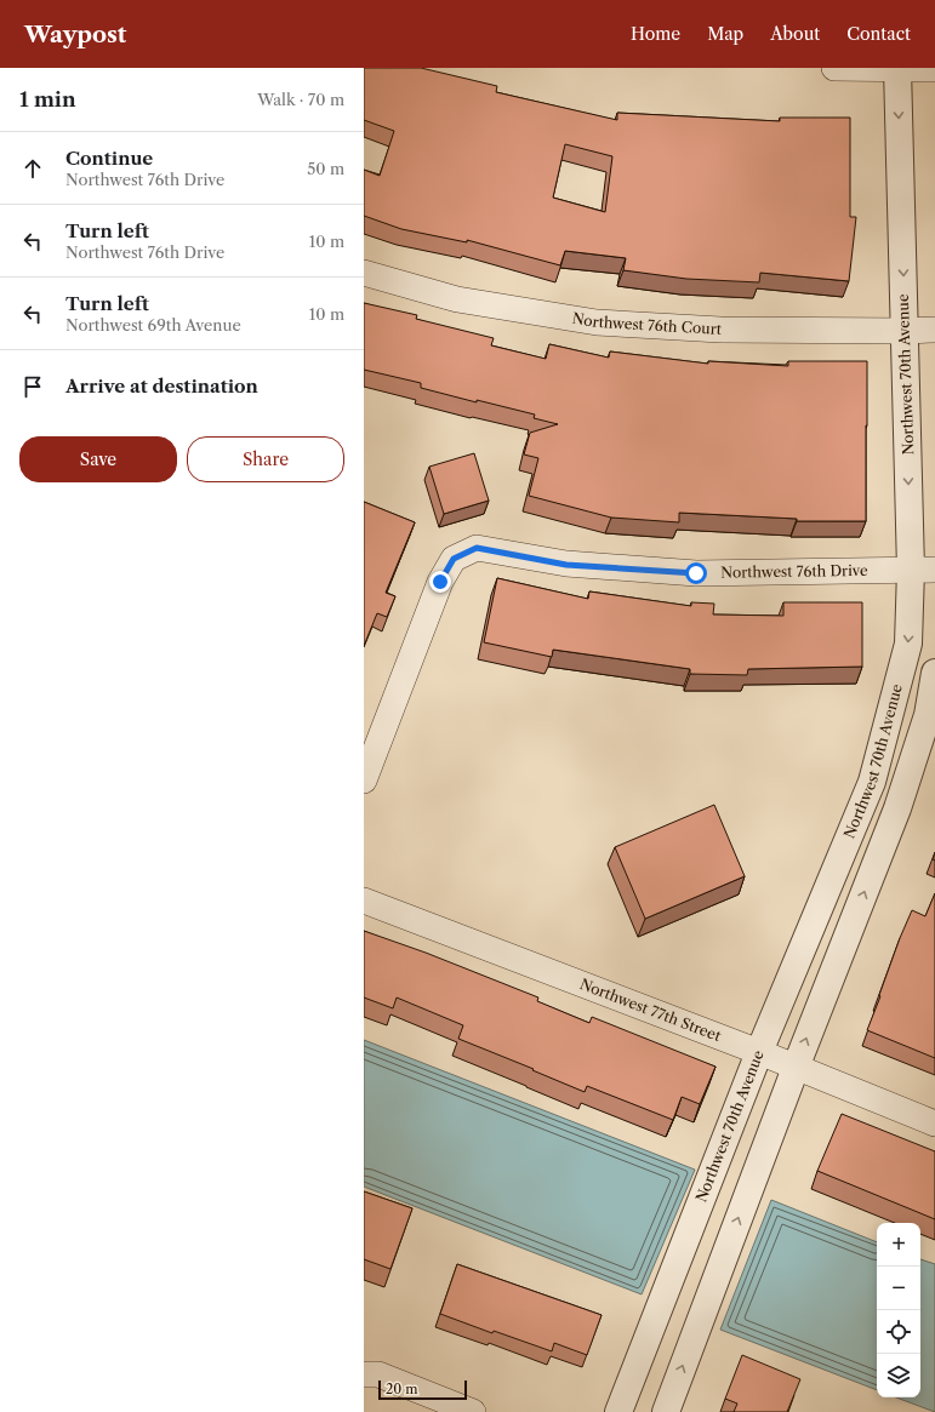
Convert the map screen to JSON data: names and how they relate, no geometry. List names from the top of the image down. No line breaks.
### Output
{"streets":{"street":["Northwest 76th Court","Northwest 70th Avenue","Northwest 76th Drive","Northwest 77th Street"]},"crossings":[["Northwest 76th Court","Northwest 70th Avenue"],["Northwest 70th Avenue","Northwest 76th Drive"],["Northwest 70th Avenue","Northwest 77th Street"]],"scale_bar":"20 m","page":{"header":"Waypost","nav":["Home","Map","About","Contact"],"heading":["1 min","Walk · 70 m"],"list":[["Continue","Northwest 76th Drive","50 m"],["Turn left","Northwest 76th Drive","10 m"],["Turn left","Northwest 69th Avenue","10 m"],"Arrive at destination"],"buttons":["Save","Share"],"map_buttons":["+","−"],"scale":"20 m"}}
